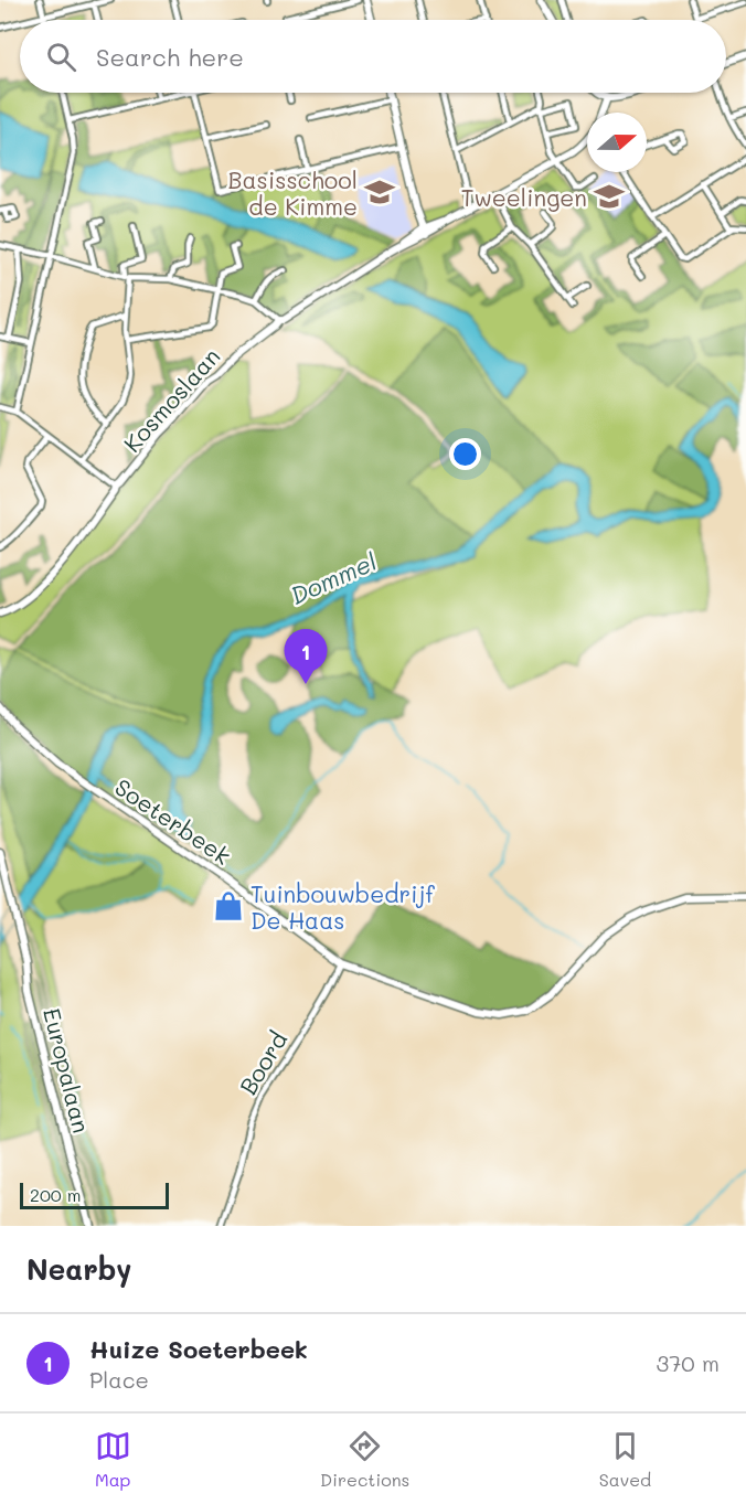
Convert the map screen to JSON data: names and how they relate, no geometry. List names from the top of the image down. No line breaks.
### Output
{"streets":{"street":["Kosmoslaan","Soeterbeek","Boord","Europalaan"]},"crossings":[["Soeterbeek","Boord"]],"water":["Dommel"],"places":{"school or university":["Basisschool de Kimme","Tweelingen"],"shop":["Tuinbouwbedrijf De Haas"]},"scale_bar":"200 m","north":"right","page":{"search":"Search here","pins":"1","scale":"200 m","heading":"Nearby","list":[{"mark":"1","name":"Huize Soeterbeek","note":"Place","value":"370 m"}],"nav":["Map","Directions","Saved"]}}
